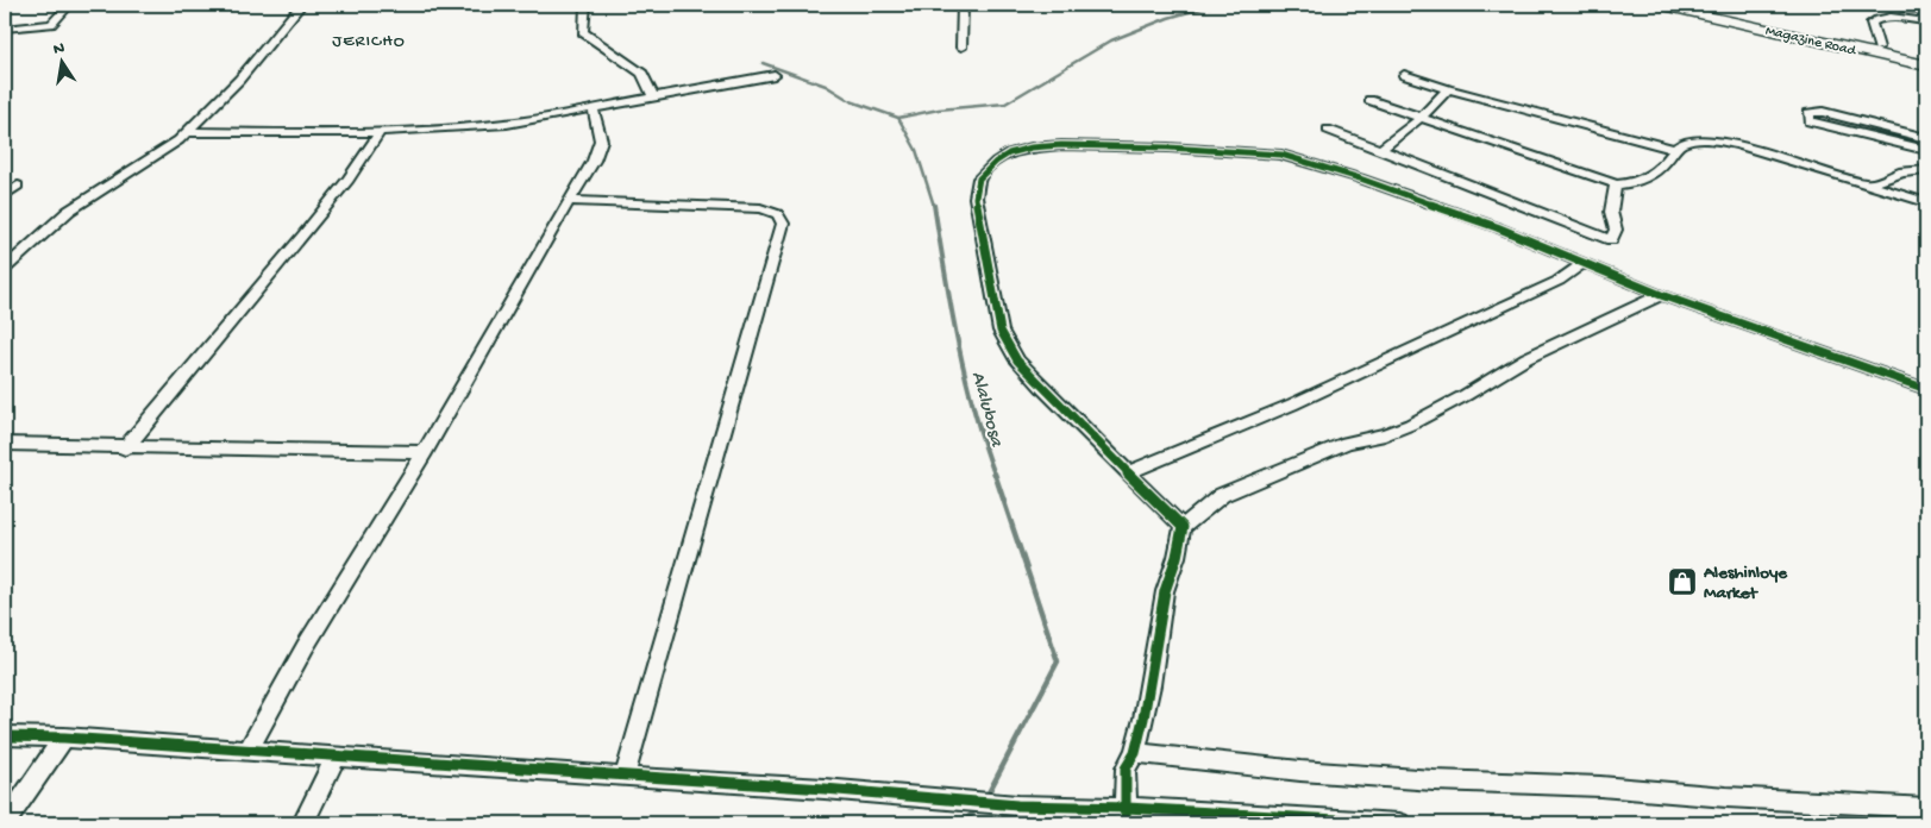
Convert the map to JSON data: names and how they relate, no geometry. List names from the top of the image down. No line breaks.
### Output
{"streets":{"main road":["Magazine Road"]},"districts":["JERICHO"],"water":["Alalubosa"],"places":{"shop":["Aleshinloye Market"]},"north":"top"}
